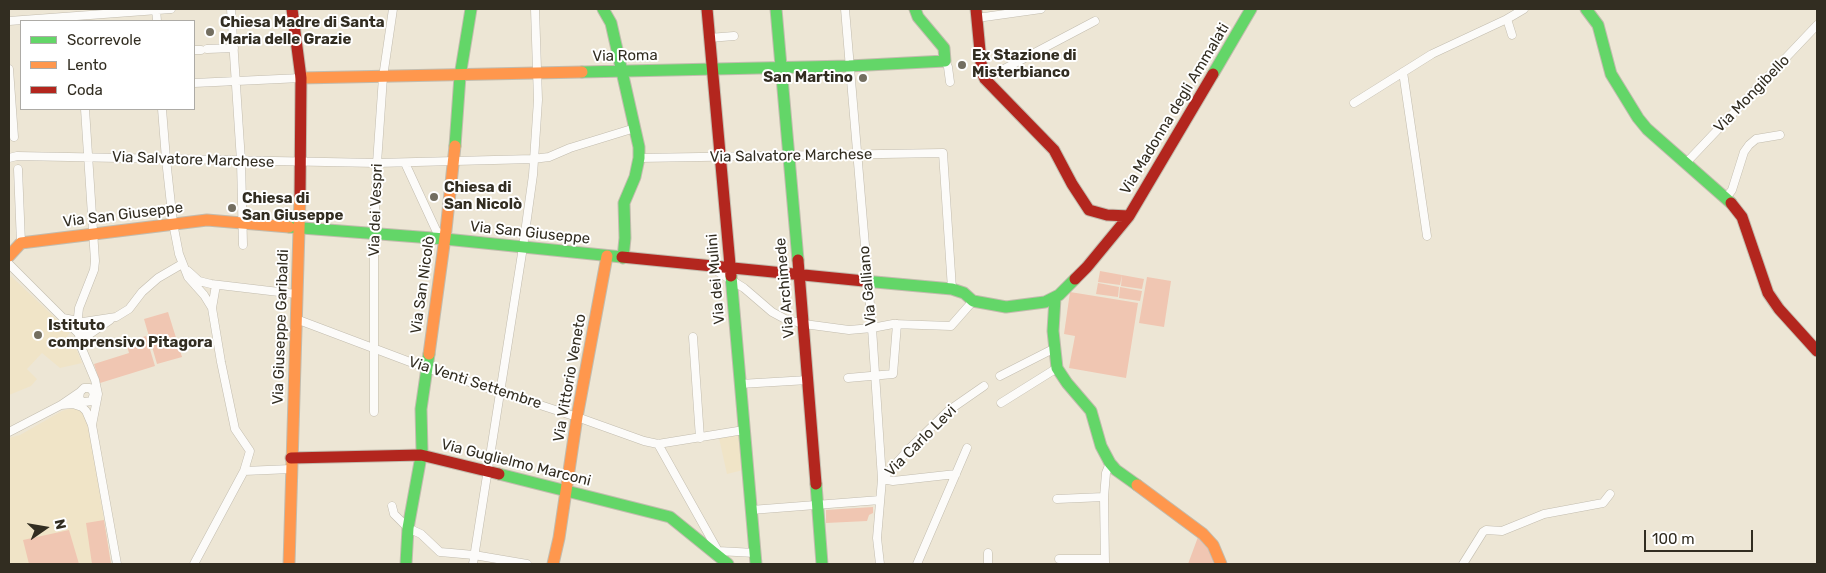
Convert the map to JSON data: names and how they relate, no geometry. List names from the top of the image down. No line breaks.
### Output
{"streets":{"street":["Via Roma","Via Mongibello","Via Madonna degli Ammalati","Via Salvatore Marchese","Via dei Vespri","Via San Giuseppe","Via dei Mulini","Via San Nicolò","Via Galliano","Via Archimede","Via Giuseppe Garibaldi","Via Vittorio Veneto","Via Venti Settembre","Via Carlo Levi","Via Guglielmo Marconi"]},"crossings":[["Via Roma","Via dei Vespri"],["Via Roma","Via dei Mulini"],["Via Roma","Via San Nicolò"],["Via Roma","Via Galliano"],["Via Roma","Via Archimede"],["Via Roma","Via Giuseppe Garibaldi"],["Via Salvatore Marchese","Via dei Vespri"],["Via Salvatore Marchese","Via San Giuseppe"],["Via Salvatore Marchese","Via dei Mulini"],["Via Salvatore Marchese","Via San Nicolò"],["Via Salvatore Marchese","Via Galliano"],["Via Salvatore Marchese","Via Archimede"],["Via Salvatore Marchese","Via Giuseppe Garibaldi"],["Via dei Vespri","Via San Giuseppe"],["Via dei Vespri","Via Venti Settembre"],["Via San Giuseppe","Via dei Mulini"],["Via San Giuseppe","Via San Nicolò"],["Via San Giuseppe","Via Galliano"],["Via San Giuseppe","Via Archimede"],["Via San Giuseppe","Via Giuseppe Garibaldi"],["Via San Giuseppe","Via Vittorio Veneto"],["Via dei Mulini","Via Venti Settembre"],["Via San Nicolò","Via Venti Settembre"],["Via San Nicolò","Via Guglielmo Marconi"],["Via Galliano","Via Carlo Levi"],["Via Giuseppe Garibaldi","Via Venti Settembre"],["Via Giuseppe Garibaldi","Via Guglielmo Marconi"],["Via Vittorio Veneto","Via Venti Settembre"],["Via Vittorio Veneto","Via Guglielmo Marconi"]],"places":["Chiesa Madre di Santa Maria delle Grazie","Ex Stazione di Misterbianco","San Martino","Chiesa di San Nicolò","Chiesa di San Giuseppe","Istituto comprensivo Pitagora"],"legend":["Scorrevole","Lento","Coda"],"scale_bar":"100 m","north":"right"}
